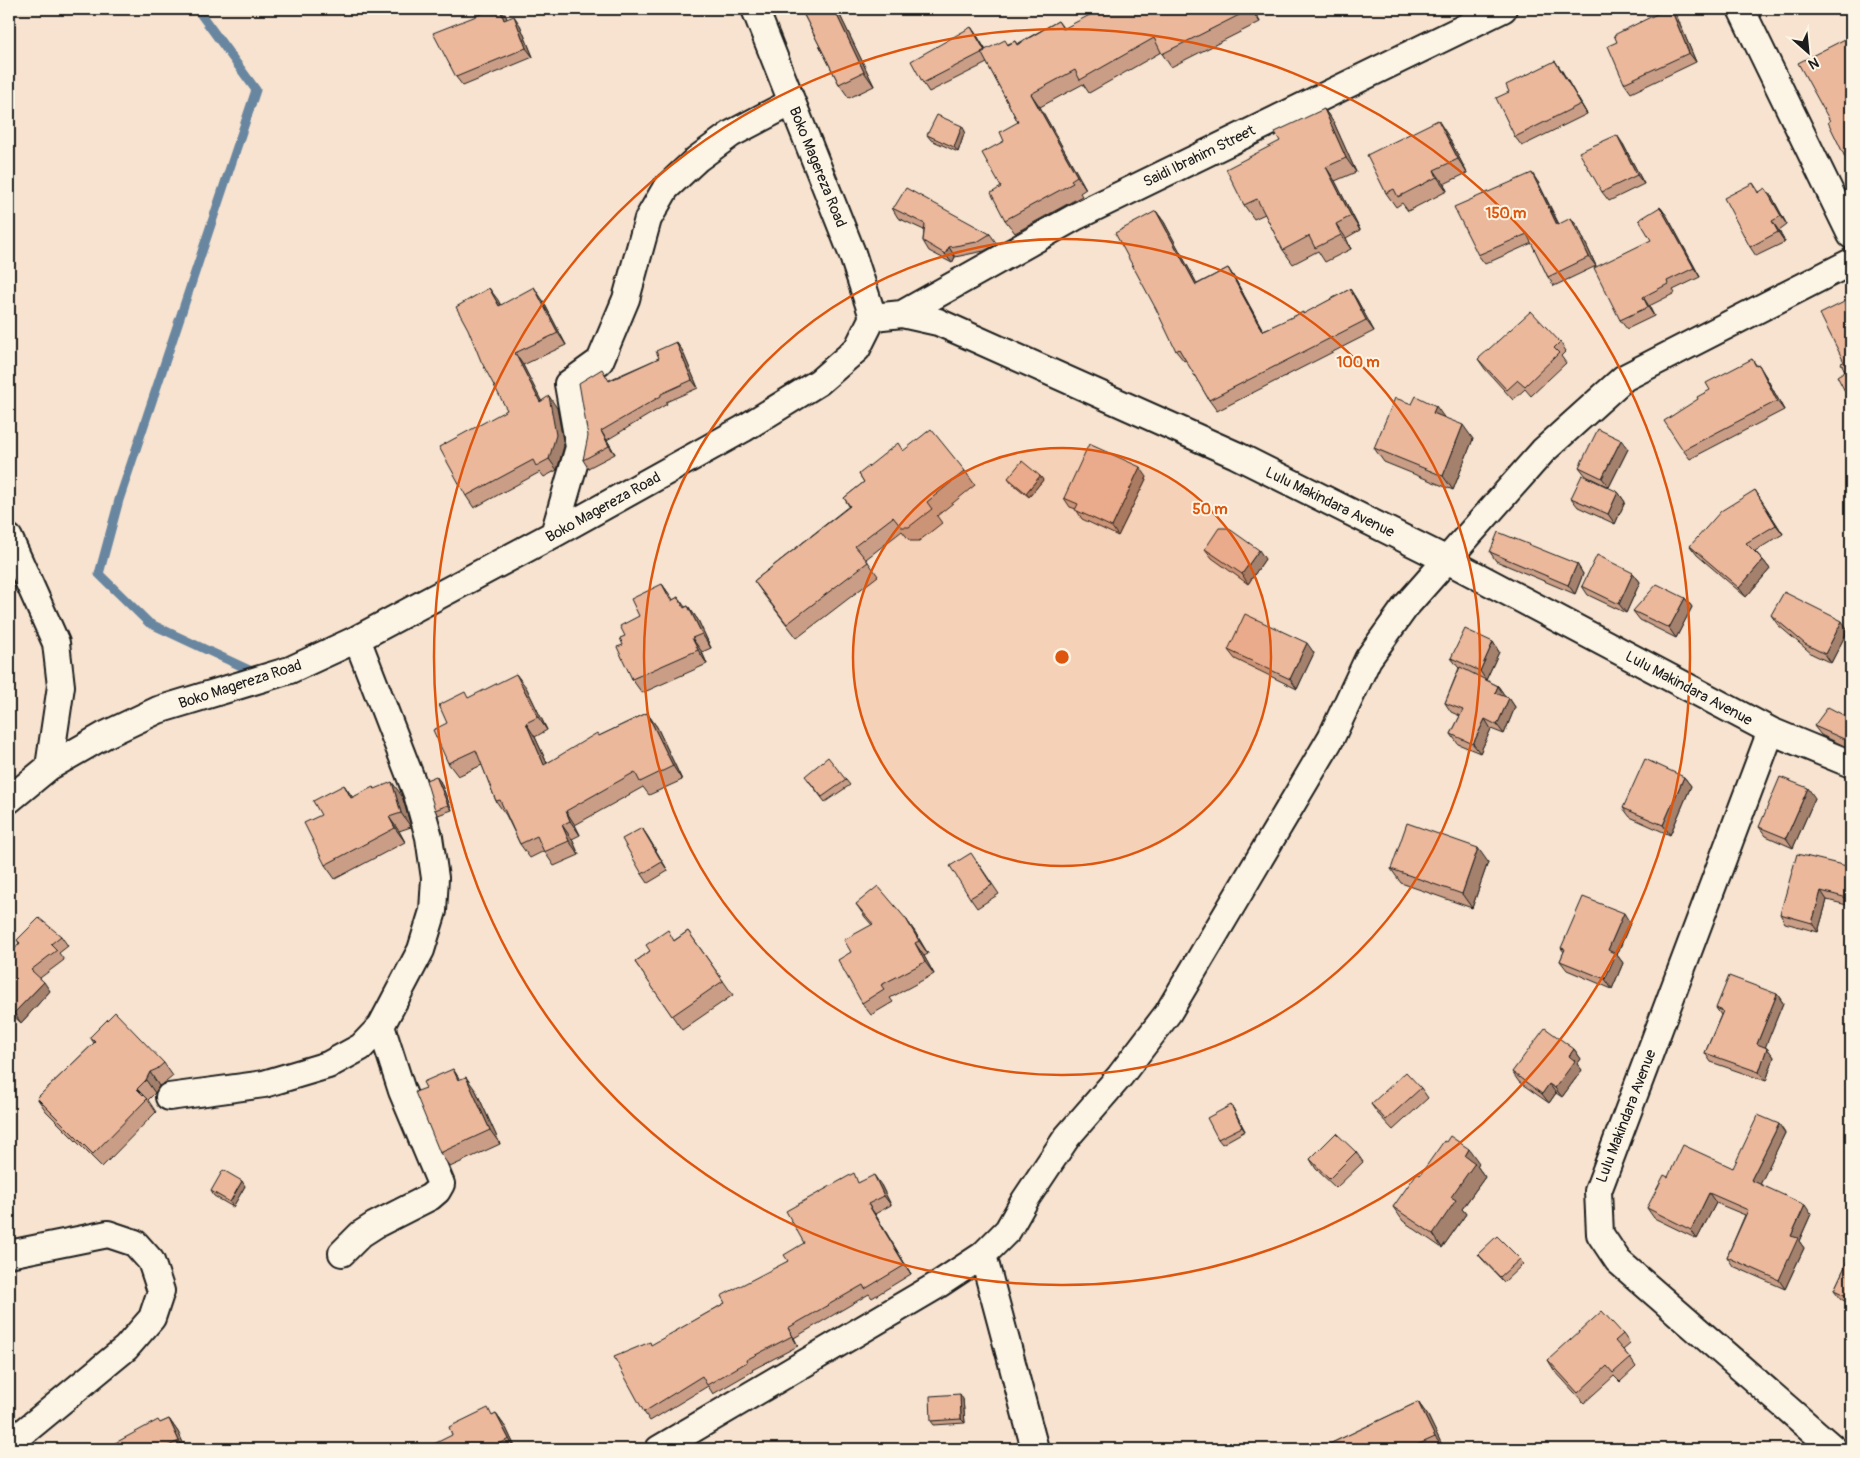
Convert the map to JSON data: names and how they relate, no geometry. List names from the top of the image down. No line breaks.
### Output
{"streets":{"street":["Saidi Ibrahim Street","Boko Magereza Road","Lulu Makindara Avenue"]},"crossings":[["Saidi Ibrahim Street","Lulu Makindara Avenue"],["Boko Magereza Road","Lulu Makindara Avenue"]],"north":"bottom right","rings":["150 m","100 m","50 m"]}
